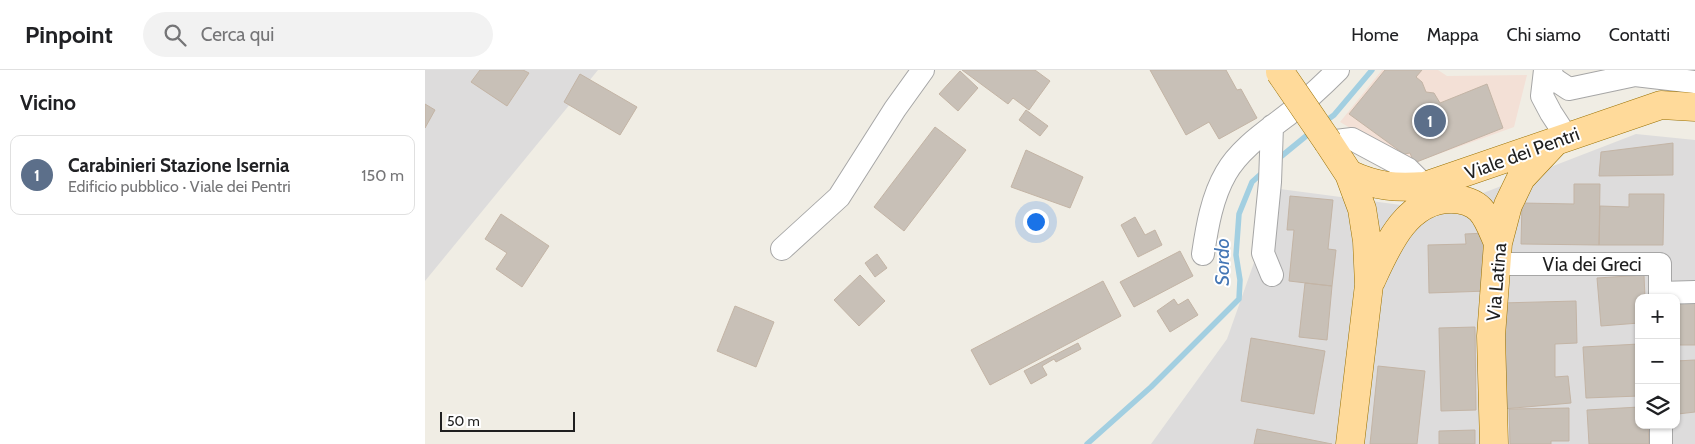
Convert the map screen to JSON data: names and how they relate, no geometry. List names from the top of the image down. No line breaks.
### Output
{"streets":{"main road":["Viale dei Pentri","Via Latina"],"street":["Via dei Greci"]},"crossings":[["Viale dei Pentri","Via Latina"],["Via dei Greci","Via Latina"]],"water":["Sordo"],"scale_bar":"50 m","page":{"header":"Pinpoint","search":"Cerca qui","nav":["Home","Mappa","Chi siamo","Contatti"],"heading":"Vicino","pins":"1","list":[{"mark":"1","name":"Carabinieri Stazione Isernia","note":"Edificio pubblico · Viale dei Pentri","value":"150 m"}],"map_buttons":["+","−"],"scale":"50 m"}}
